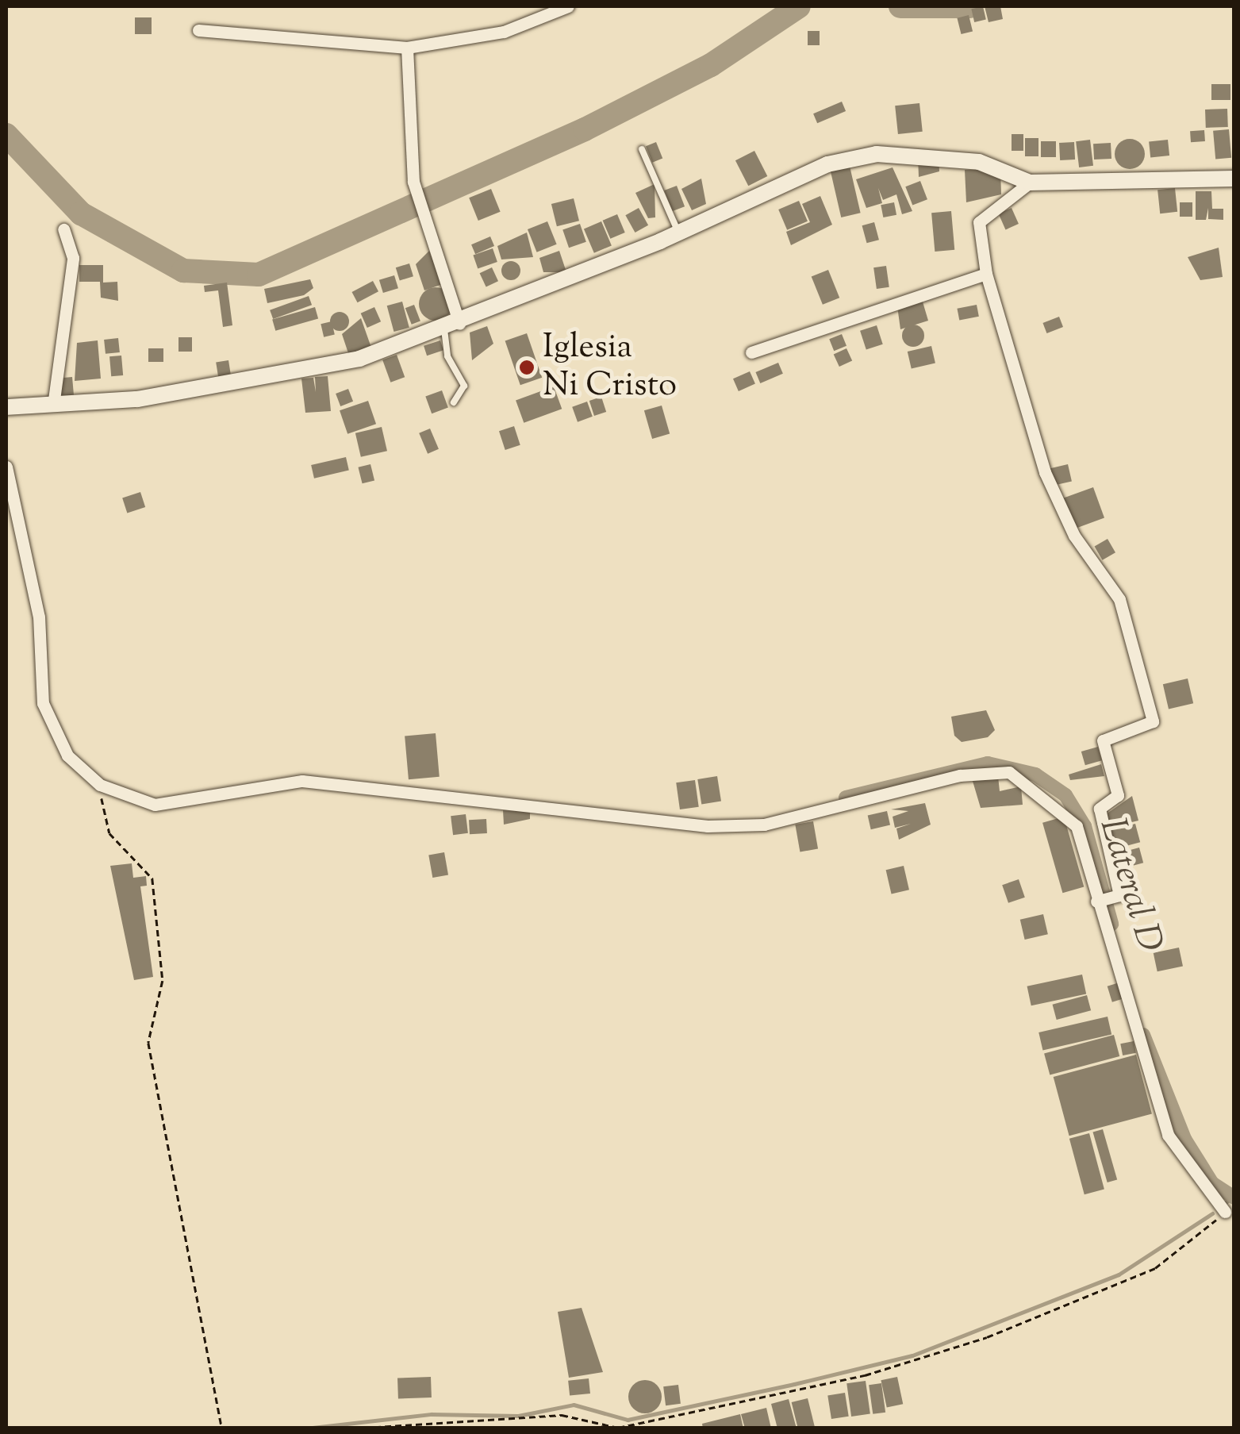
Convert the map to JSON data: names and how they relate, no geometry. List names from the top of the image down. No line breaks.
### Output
{"water":["Lateral D"],"places":["Iglesia Ni Cristo"]}
